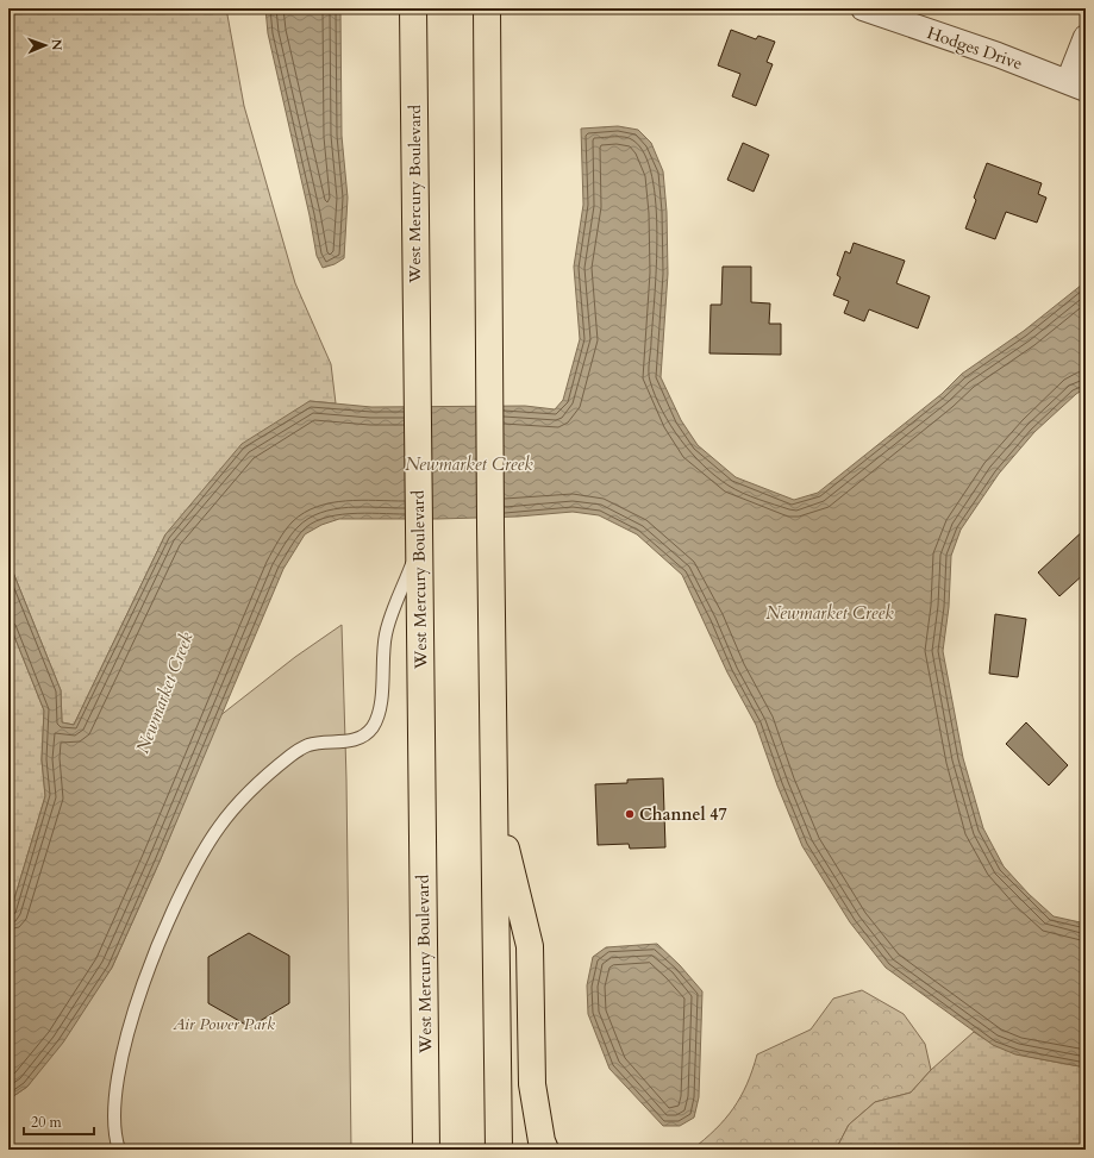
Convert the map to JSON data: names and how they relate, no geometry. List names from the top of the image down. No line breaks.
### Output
{"streets":{"main road":["West Mercury Boulevard"],"street":["Hodges Drive"]},"water":["Newmarket Creek"],"parks":["Air Power Park"],"places":["Channel 47"],"scale_bar":"20 m","north":"right"}
